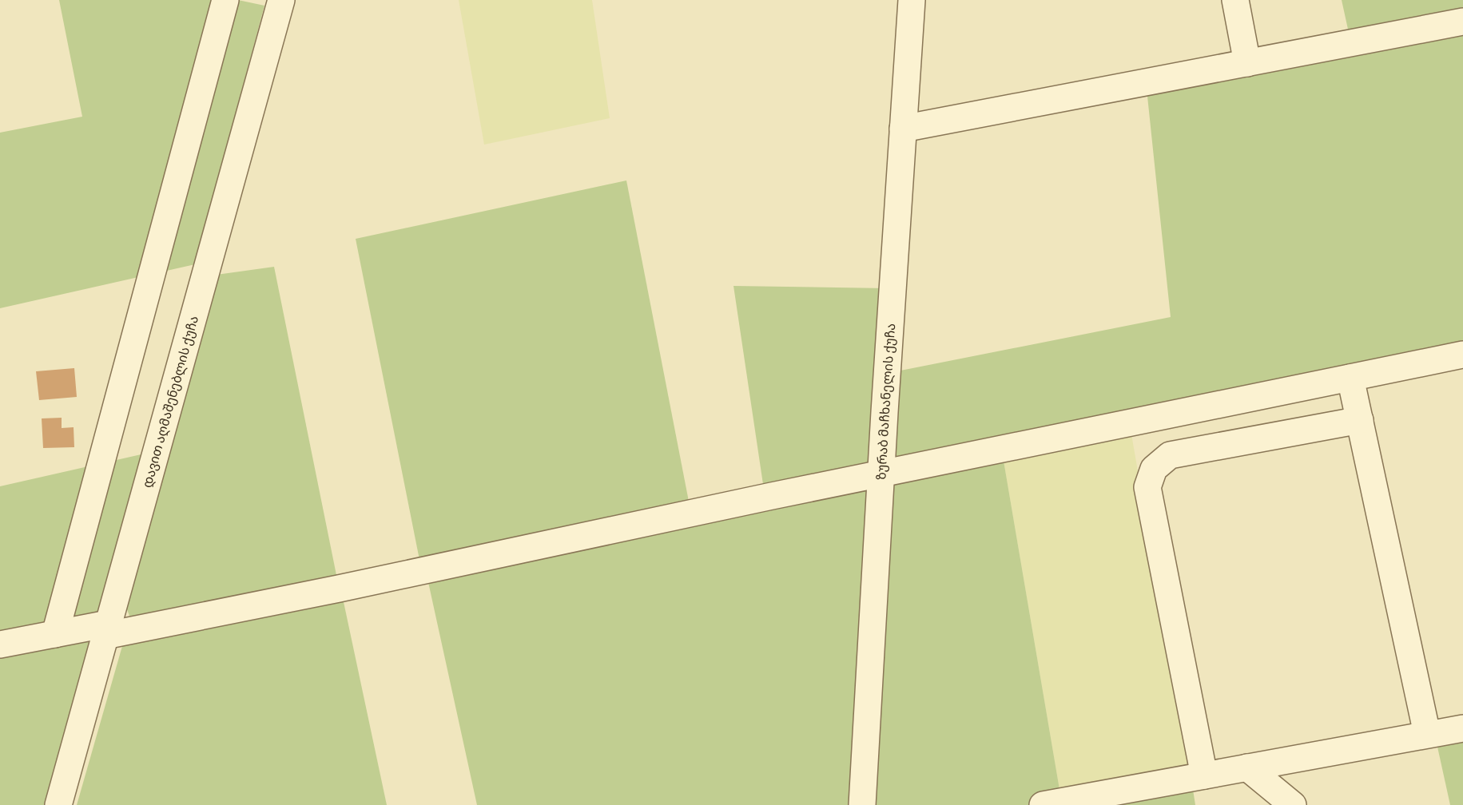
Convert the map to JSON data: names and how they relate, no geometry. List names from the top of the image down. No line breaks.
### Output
{"streets":{"street":["დავით აღმაშენებლის ქუჩა","ზურაბ მაჩხანელის ქუჩა"]}}
